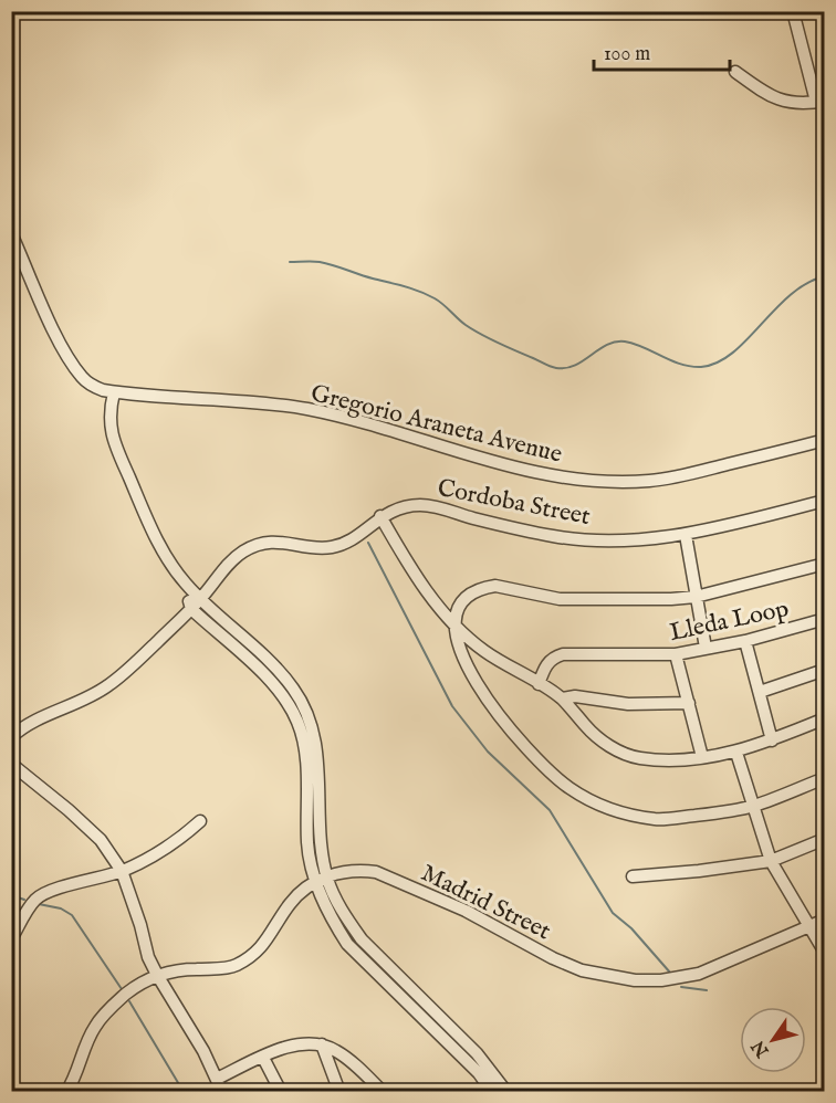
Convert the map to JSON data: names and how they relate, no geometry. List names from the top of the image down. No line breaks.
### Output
{"streets":{"street":["Gregorio Araneta Avenue","Cordoba Street","Lleda Loop","Madrid Street"]},"scale_bar":"100 m","north":"bottom left"}
